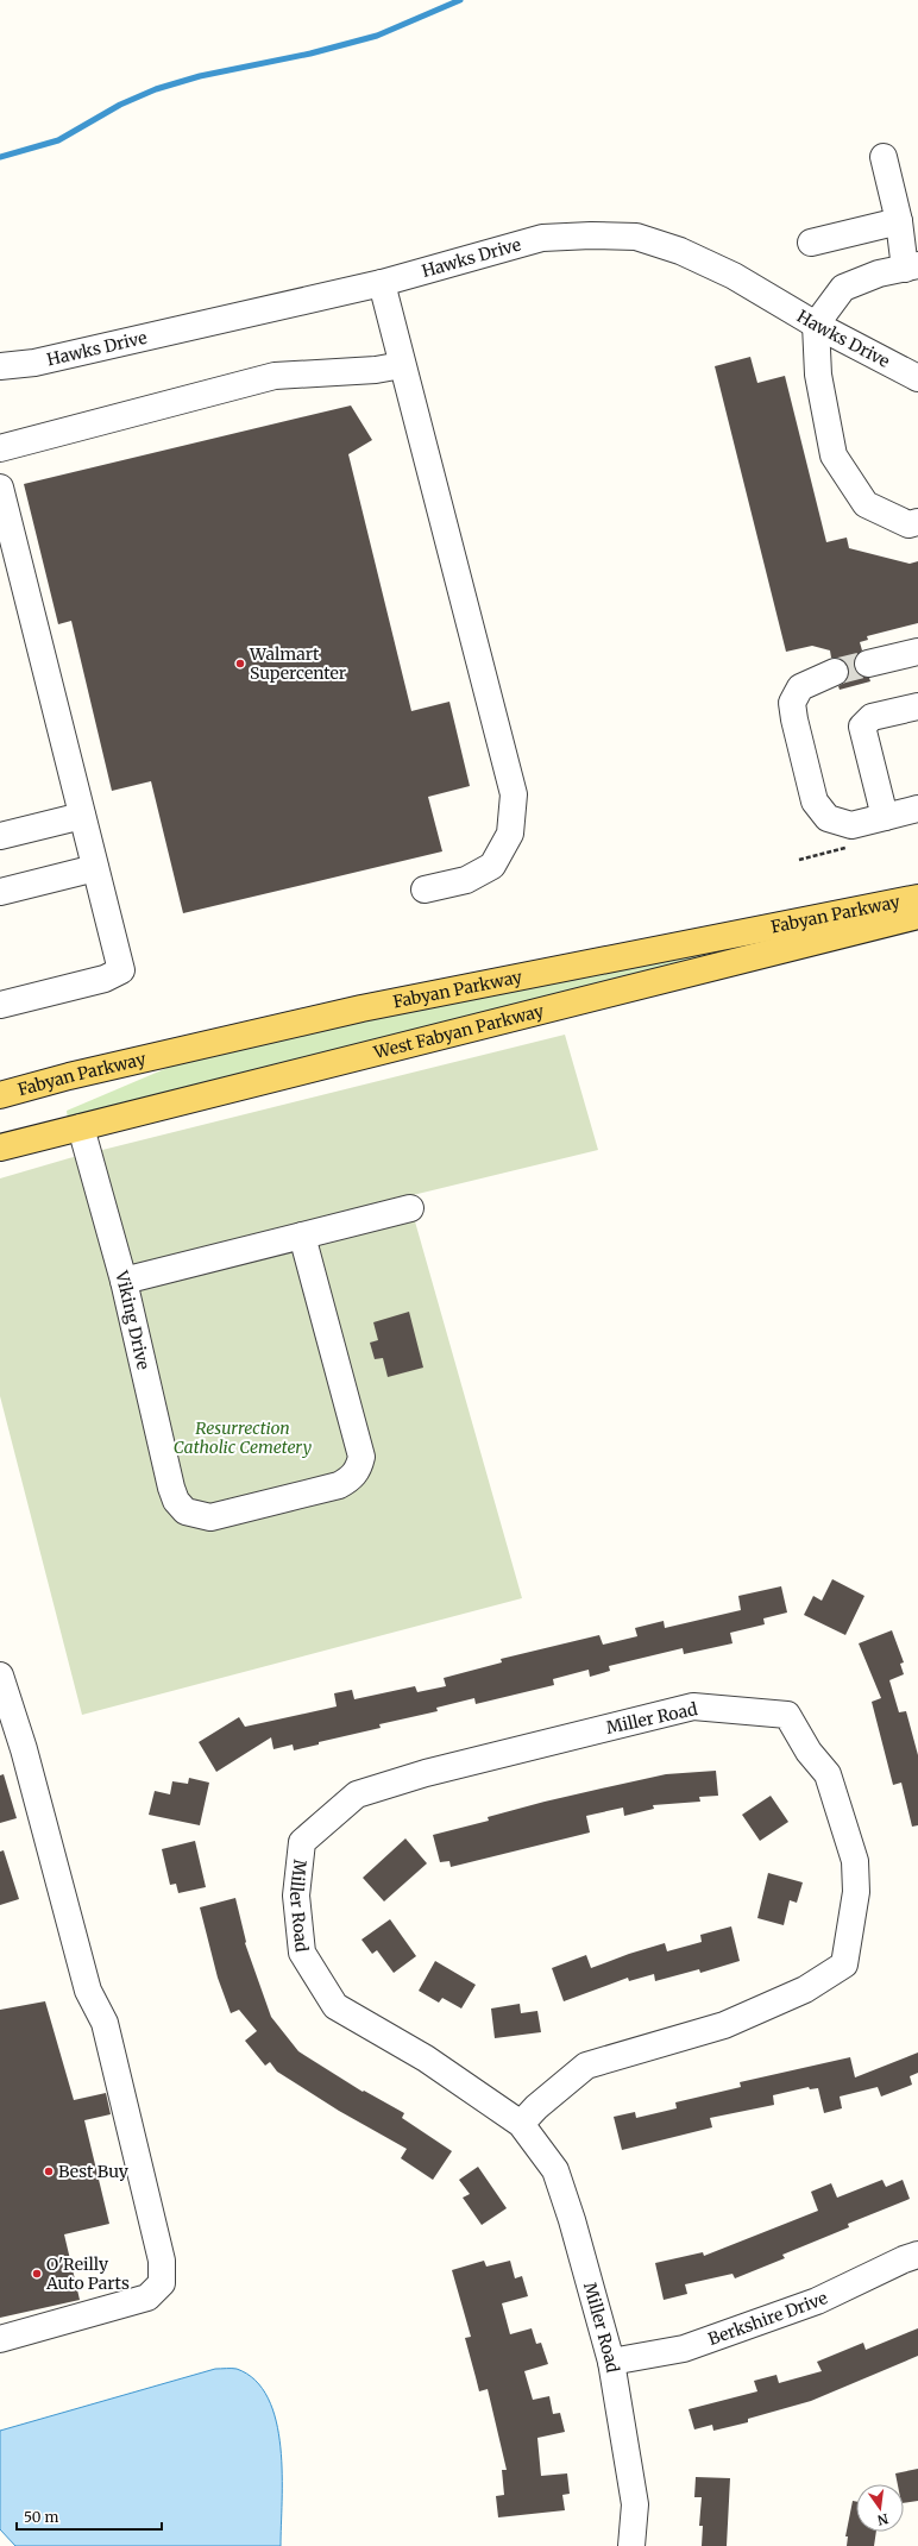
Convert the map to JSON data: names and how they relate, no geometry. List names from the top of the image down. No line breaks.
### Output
{"streets":{"main road":["Fabyan Parkway","West Fabyan Parkway"],"street":["Hawks Drive","Viking Drive","Miller Road","Berkshire Drive"]},"crossings":[["West Fabyan Parkway","Viking Drive"],["Miller Road","Berkshire Drive"]],"parks":["Resurrection Catholic Cemetery"],"places":["Walmart Supercenter","Best Buy","O'Reilly Auto Parts"],"scale_bar":"50 m","north":"bottom"}
